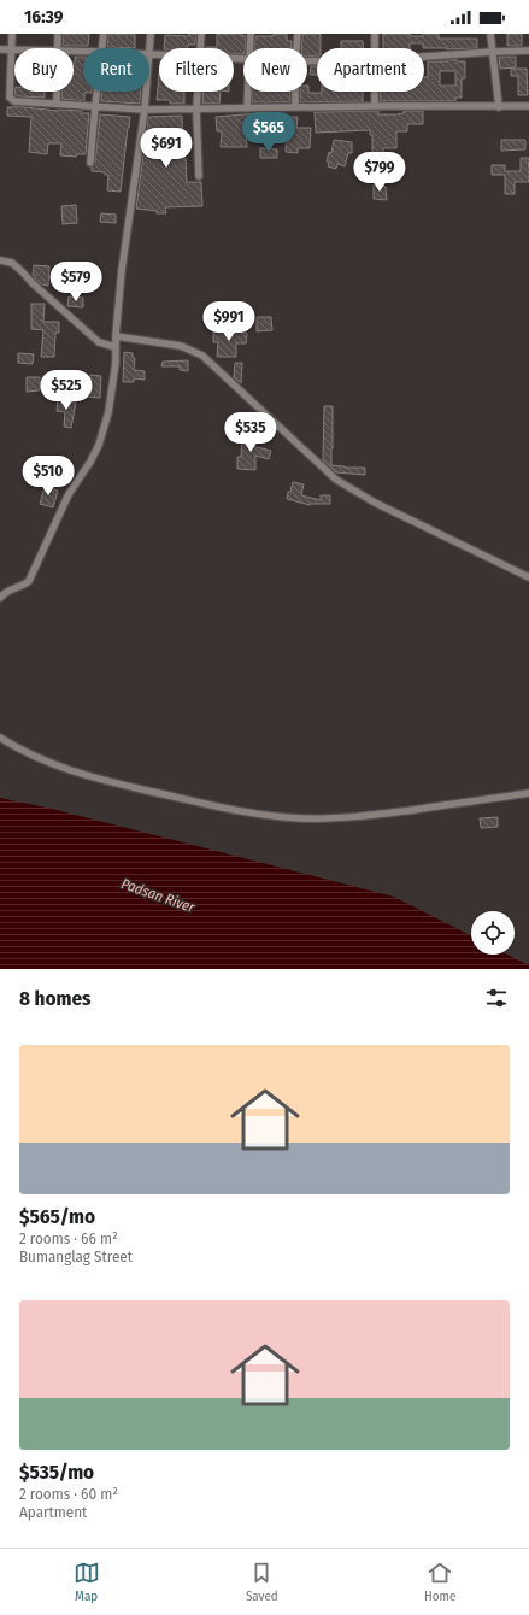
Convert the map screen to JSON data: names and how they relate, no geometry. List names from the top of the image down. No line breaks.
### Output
{"water":["Padsan River"],"page":{"status":"16:39","chip":["Buy","Rent","Filters","New","Apartment"],"price":["$565","$691","$799","$579","$991","$525","$535","$510"],"heading":"8 homes","list":[{"name":"$565/mo","note":"2 rooms · 66 m² · Bumanglag Street"},{"name":"$535/mo","note":"2 rooms · 60 m² · Apartment"}],"tabs":["Map","Saved","Home"]}}
